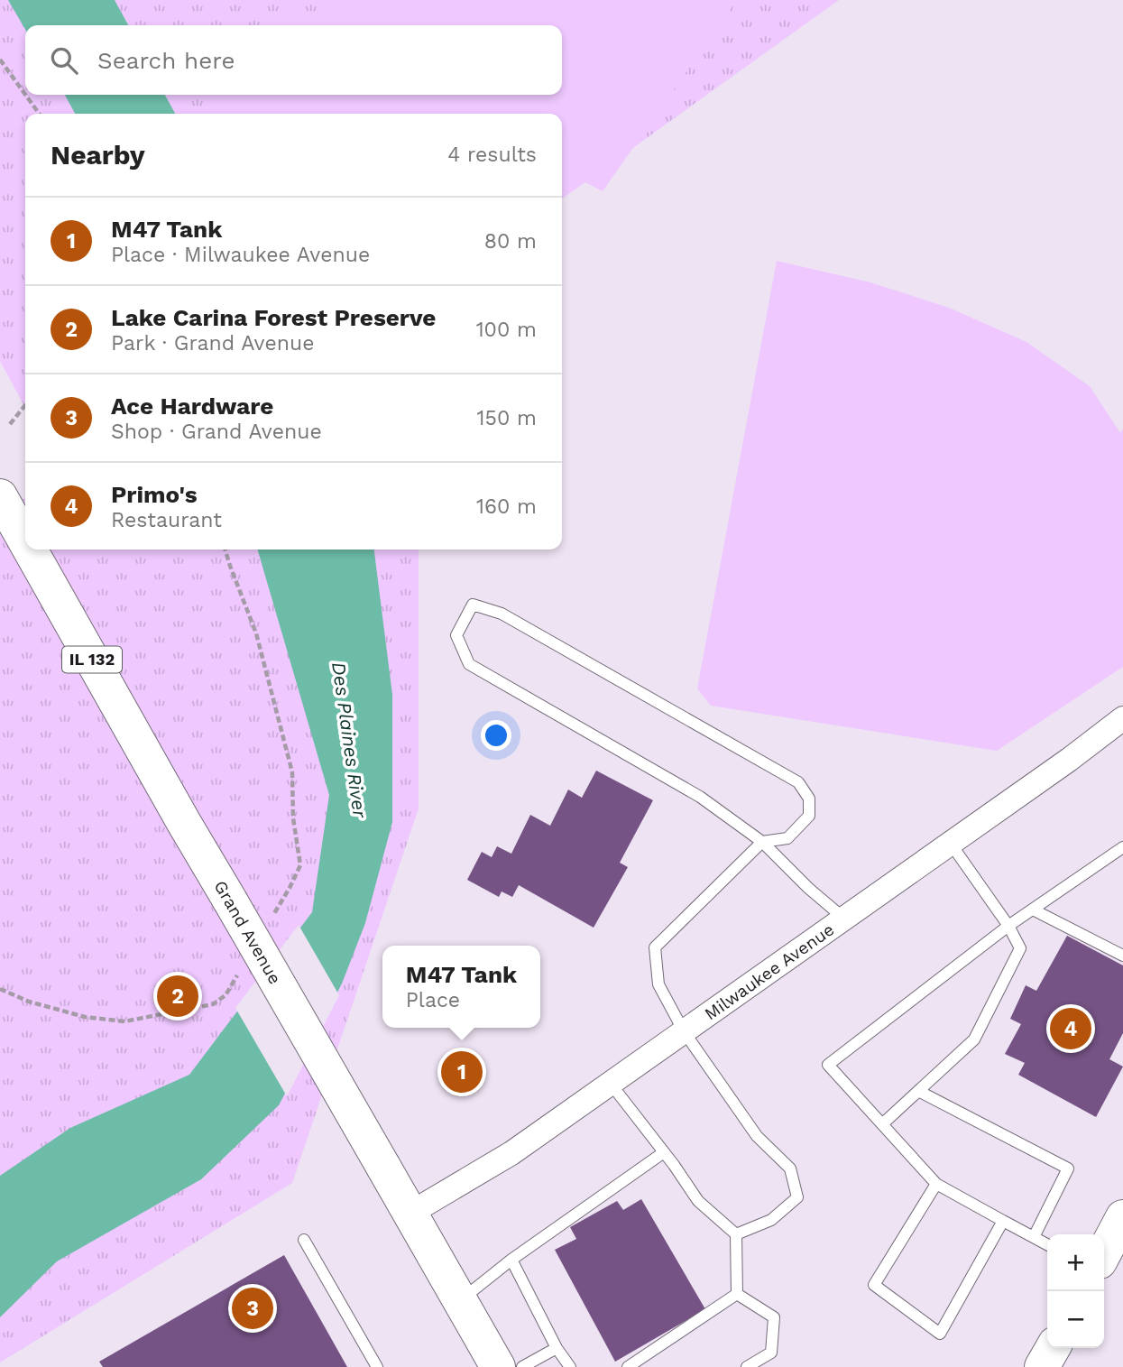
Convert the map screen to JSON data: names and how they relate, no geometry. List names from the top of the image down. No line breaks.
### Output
{"streets":{"main road":["IL 132","Grand Avenue"],"street":["Milwaukee Avenue"]},"crossings":[["Grand Avenue","Milwaukee Avenue"]],"water":["Des Plaines River"],"page":{"search":"Search here","heading":["Nearby","4 results"],"list":[{"mark":"1","name":"M47 Tank","note":"Place · Milwaukee Avenue","value":"80 m"},{"mark":"2","name":"Lake Carina Forest Preserve","note":"Park · Grand Avenue","value":"100 m"},{"mark":"3","name":"Ace Hardware","note":"Shop · Grand Avenue","value":"150 m"},{"mark":"4","name":"Primo's","note":"Restaurant","value":"160 m"}],"popup":["M47 Tank","Place"],"pins":["2","4","1","3"],"map_buttons":["+","−"]}}
